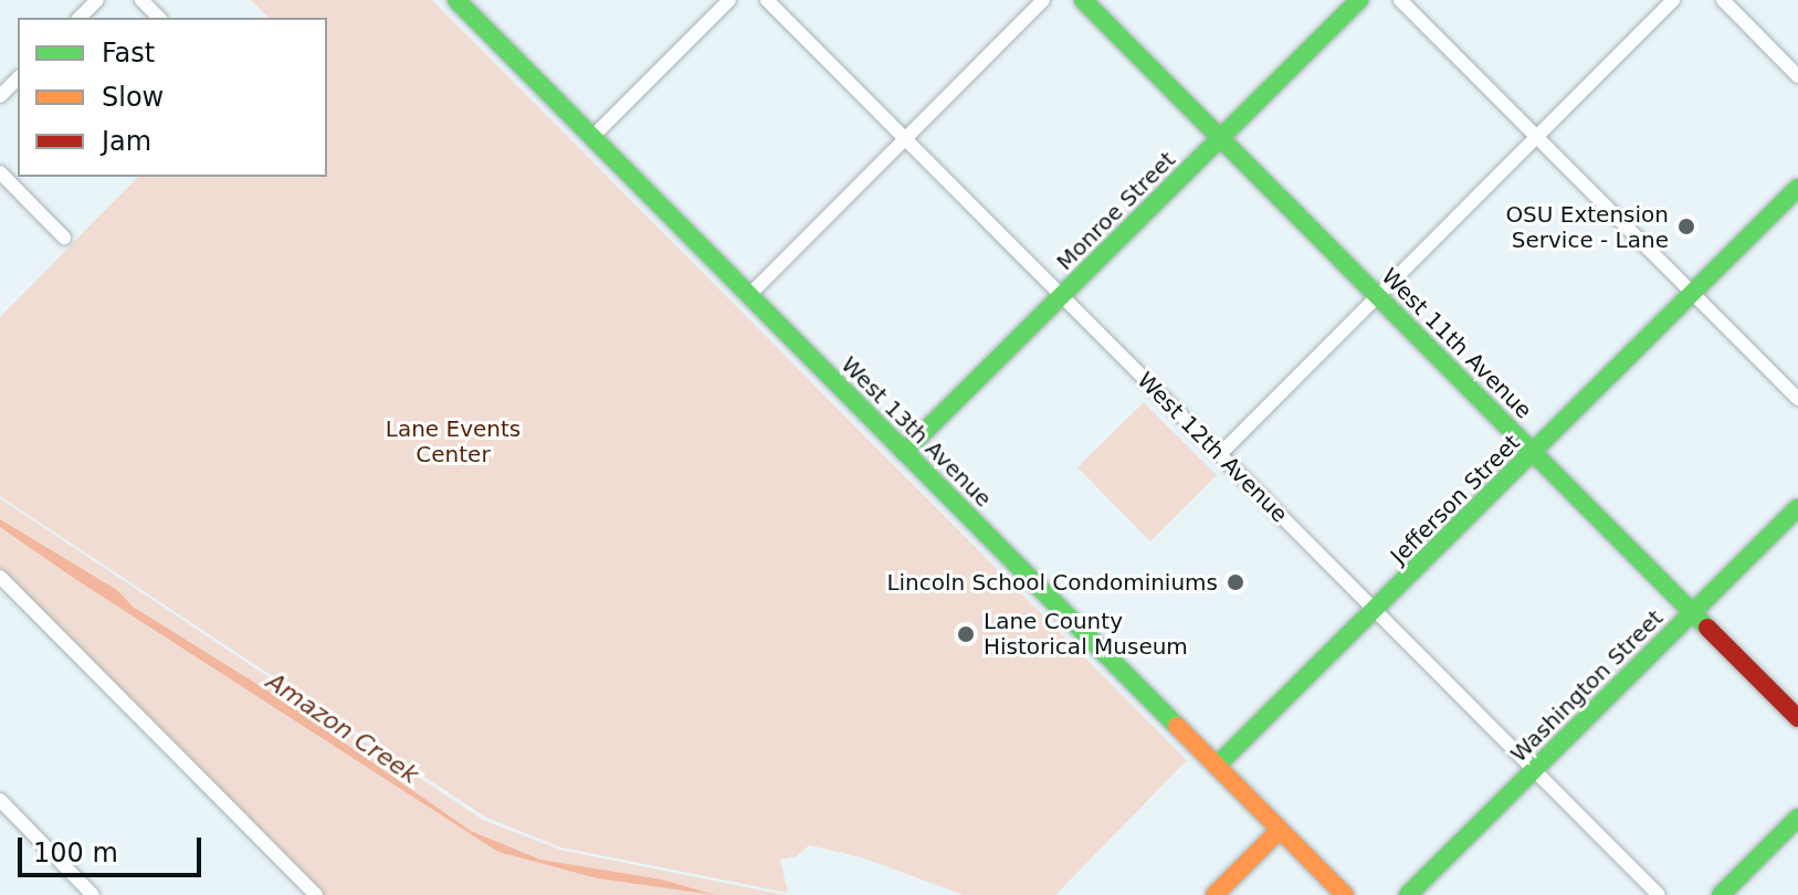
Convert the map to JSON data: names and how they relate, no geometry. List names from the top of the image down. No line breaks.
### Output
{"streets":{"main road":["Monroe Street","West 11th Avenue","West 13th Avenue","Jefferson Street","Washington Street"],"street":["West 12th Avenue"]},"crossings":[["Monroe Street","West 11th Avenue"],["Monroe Street","West 13th Avenue"],["Monroe Street","West 12th Avenue"],["West 11th Avenue","Jefferson Street"],["West 11th Avenue","Washington Street"],["West 13th Avenue","Jefferson Street"],["West 12th Avenue","Jefferson Street"],["West 12th Avenue","Washington Street"]],"water":["Amazon Creek"],"parks":["Lane Events Center"],"places":["OSU Extension Service - Lane","Lincoln School Condominiums","Lane County Historical Museum"],"legend":["Fast","Slow","Jam"],"scale_bar":"100 m"}
